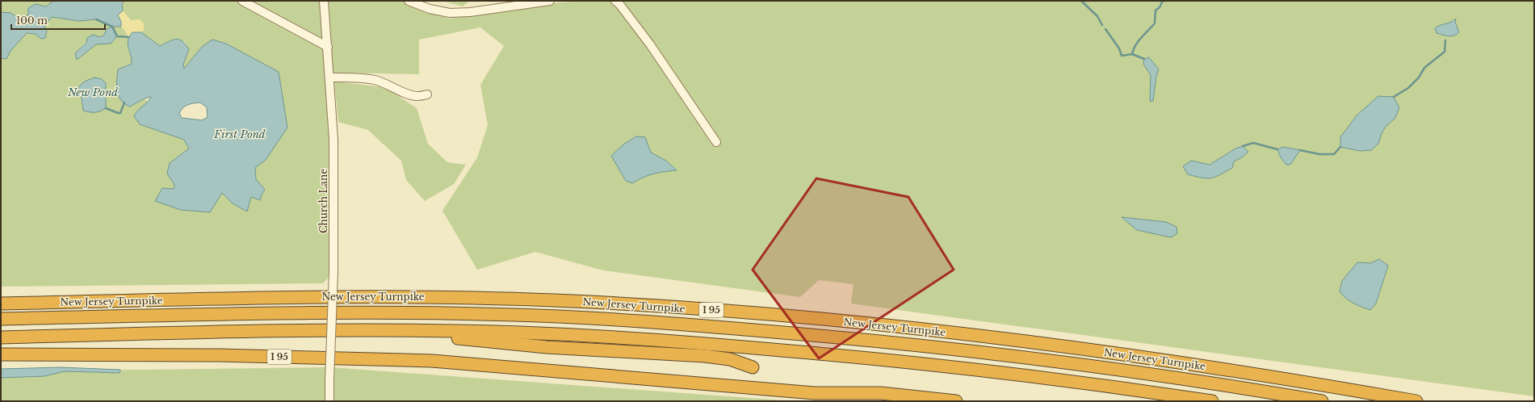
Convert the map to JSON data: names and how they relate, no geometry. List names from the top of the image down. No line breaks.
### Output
{"streets":{"highway":["New Jersey Turnpike","I 95"],"street":["Church Lane"]},"water":["New Pond","First Pond"],"scale_bar":"100 m"}
